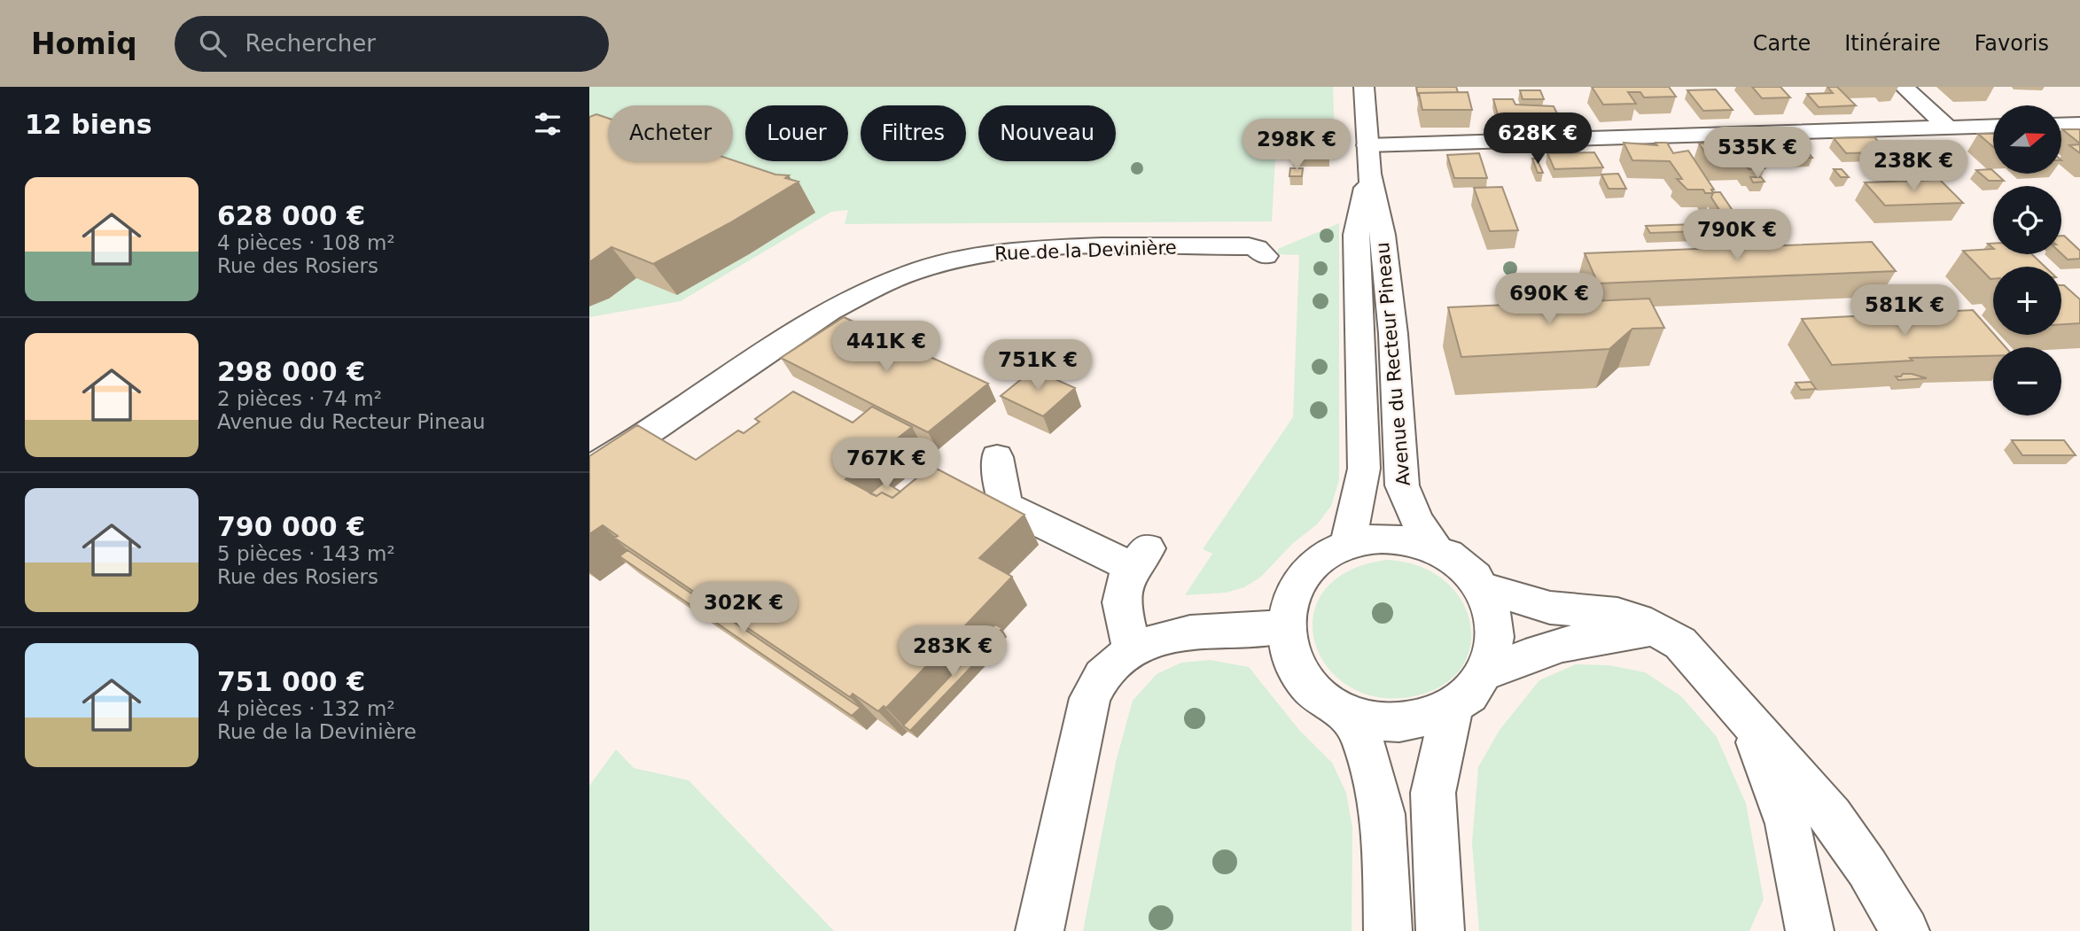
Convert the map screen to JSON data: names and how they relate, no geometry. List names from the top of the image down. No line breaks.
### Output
{"streets":{"street":["Rue de la Devinière","Avenue du Recteur Pineau"]},"north":"right","page":{"header":"Homiq","search":"Rechercher","nav":["Carte","Itinéraire","Favoris"],"heading":"12 biens","map_buttons":["+","−"],"chip":["Acheter","Louer","Filtres","Nouveau"],"price":["628K €","298K €","535K €","238K €","790K €","690K €","581K €","441K €","751K €","767K €","302K €","283K €"],"list":[{"name":"628 000 €","note":"4 pièces · 108 m² · Rue des Rosiers"},{"name":"298 000 €","note":"2 pièces · 74 m² · Avenue du Recteur Pineau"},{"name":"790 000 €","note":"5 pièces · 143 m² · Rue des Rosiers"},{"name":"751 000 €","note":"4 pièces · 132 m² · Rue de la Devinière"}]}}
